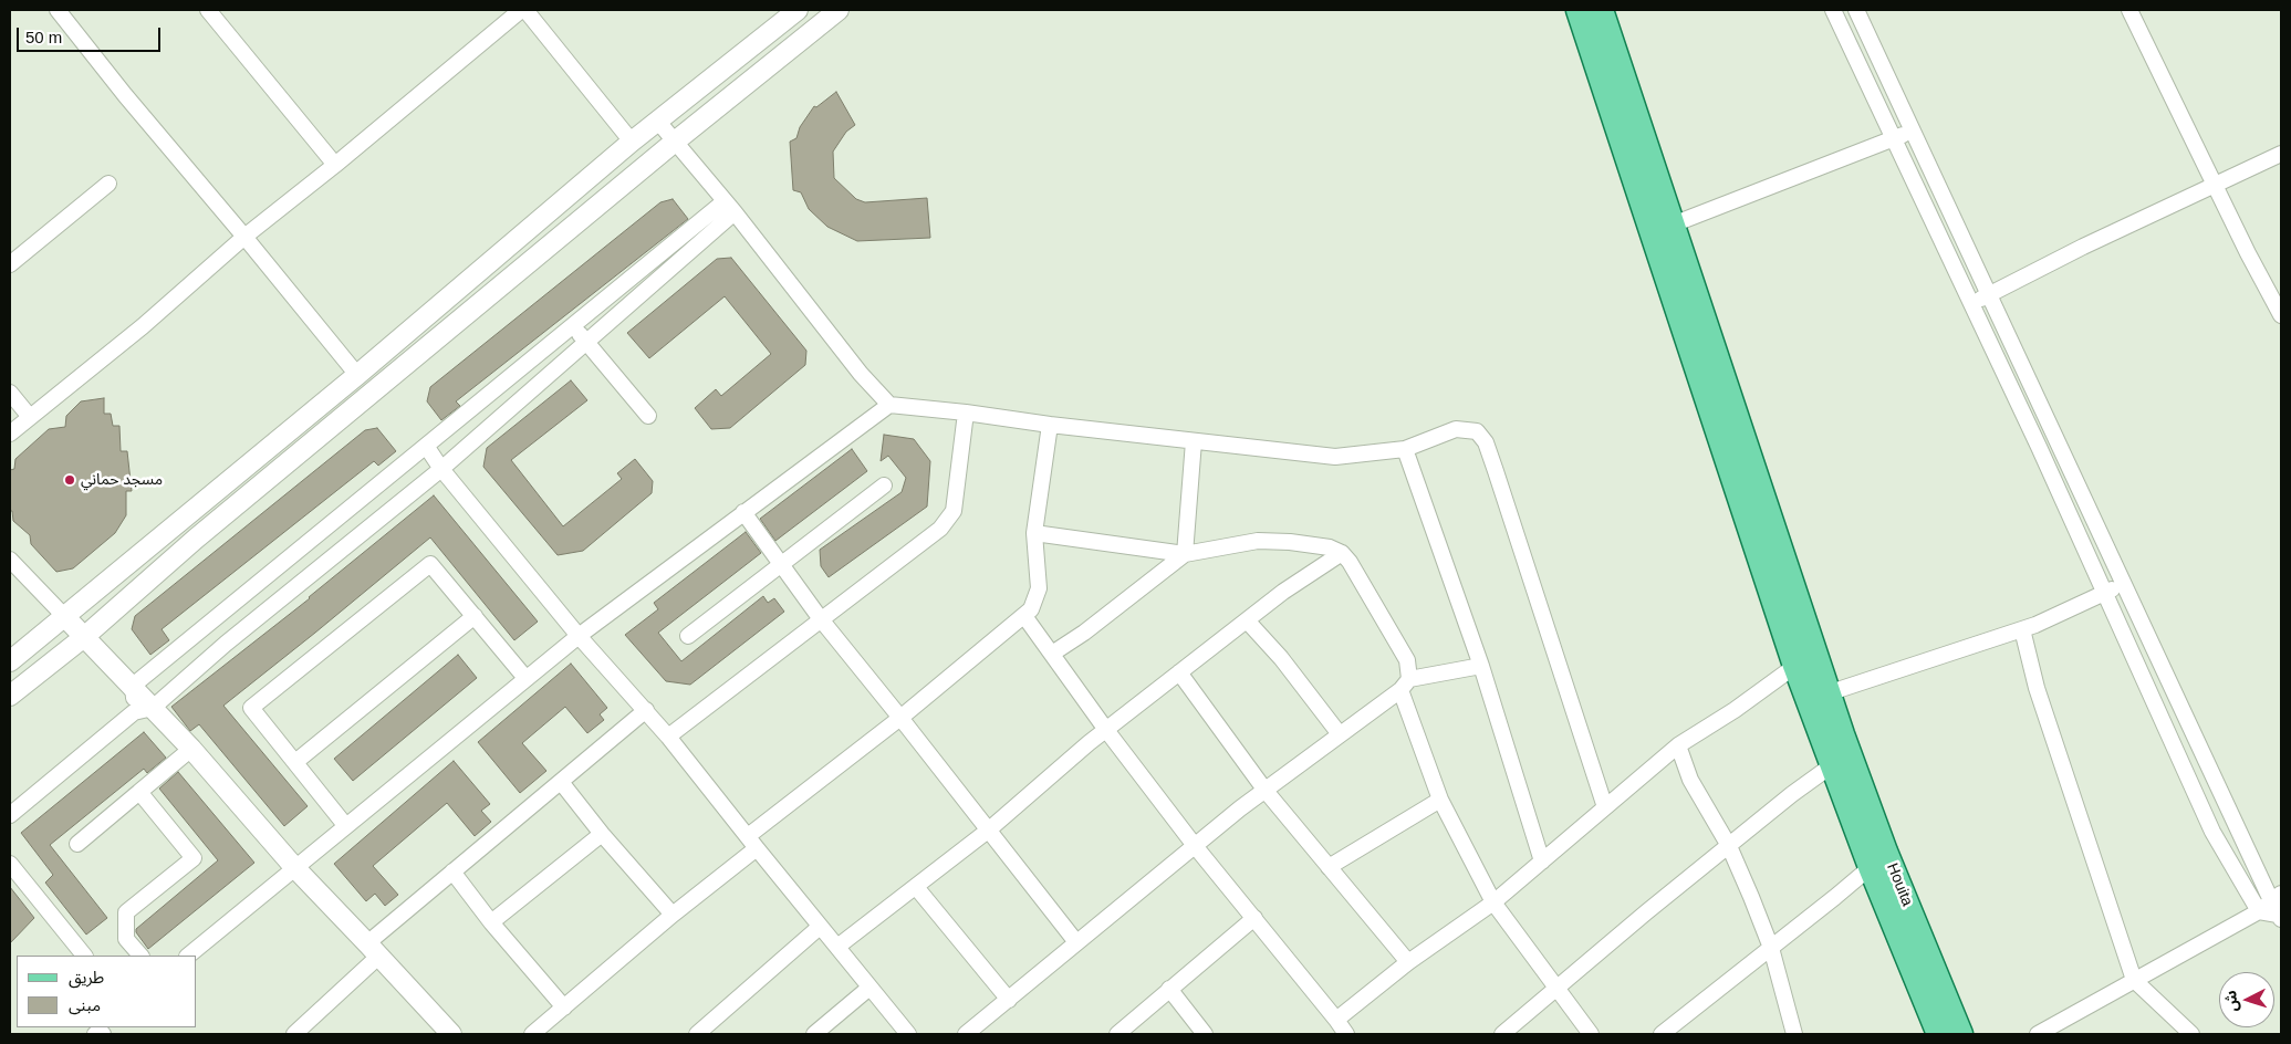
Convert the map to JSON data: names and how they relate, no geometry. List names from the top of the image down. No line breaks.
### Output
{"streets":{"main road":["Houita"]},"places":["مسجد حماني"],"legend":["طريق","مبنى"],"scale_bar":"50 m","north":"left"}
